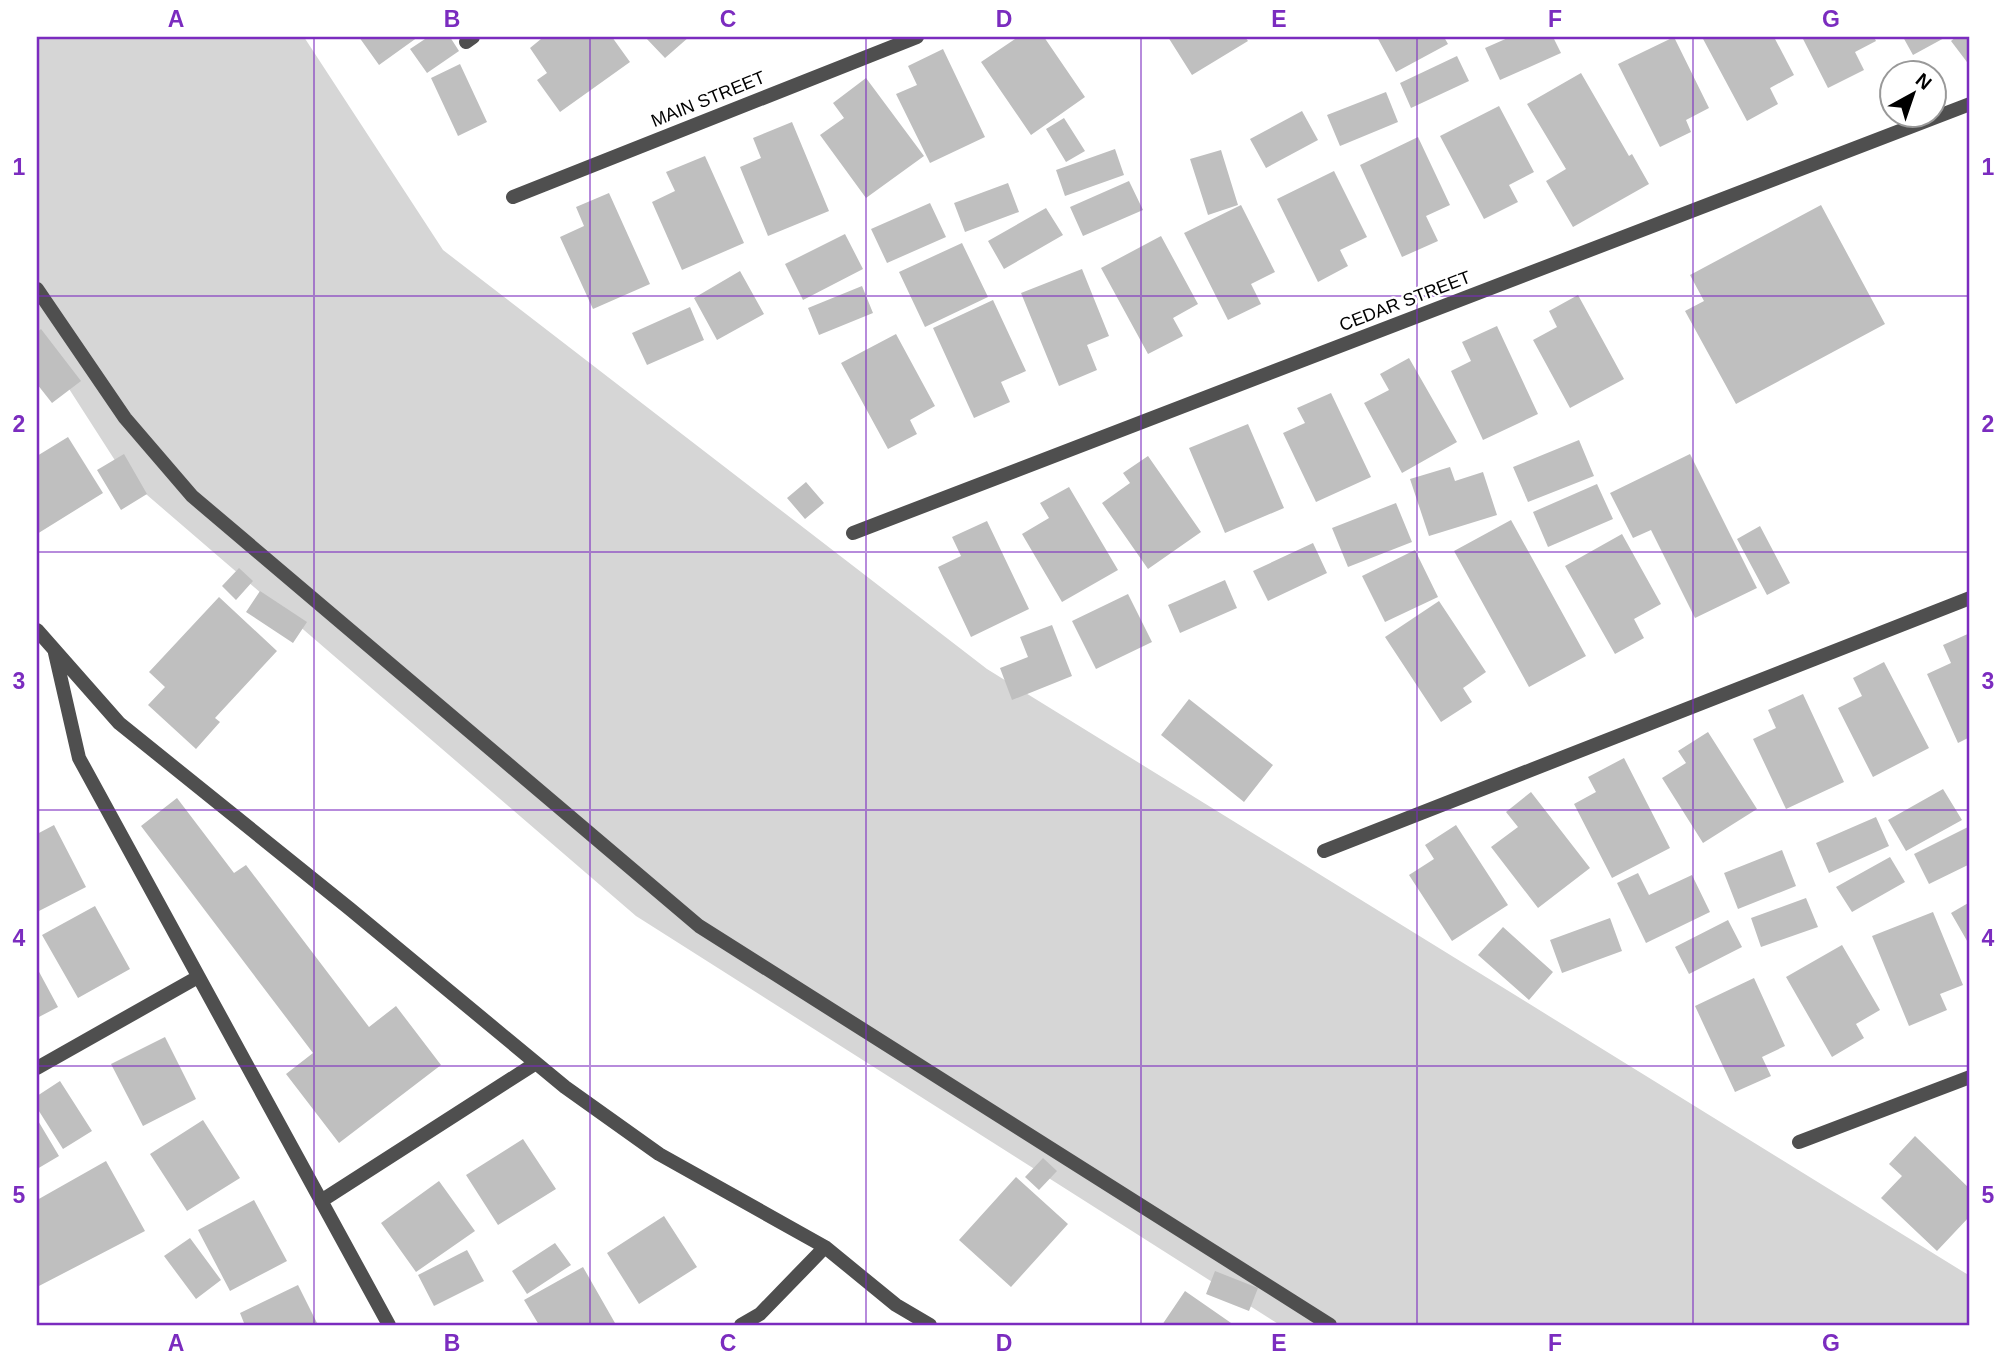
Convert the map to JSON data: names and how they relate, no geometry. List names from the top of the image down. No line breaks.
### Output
{"streets":{"street":["MAIN STREET","CEDAR STREET"]},"north":"top right","grid":{"columns":["A","B","C","D","E","F","G"],"rows":["1","2","3","4","5"]}}
